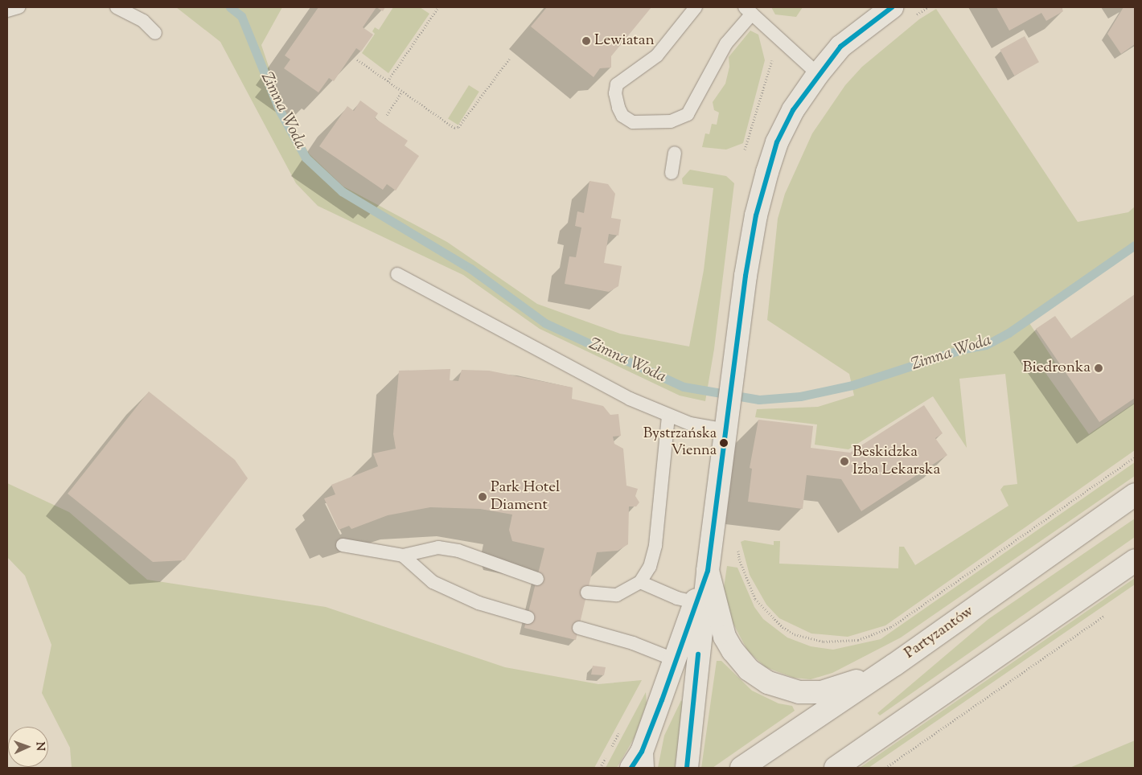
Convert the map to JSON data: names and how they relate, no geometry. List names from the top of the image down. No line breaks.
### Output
{"streets":{"main road":["Partyzantów"]},"water":["Zimna Woda"],"places":["Lewiatan","Biedronka","Bystrzańska Vienna","Beskidzka Izba Lekarska","Park Hotel Diament"],"north":"right"}
